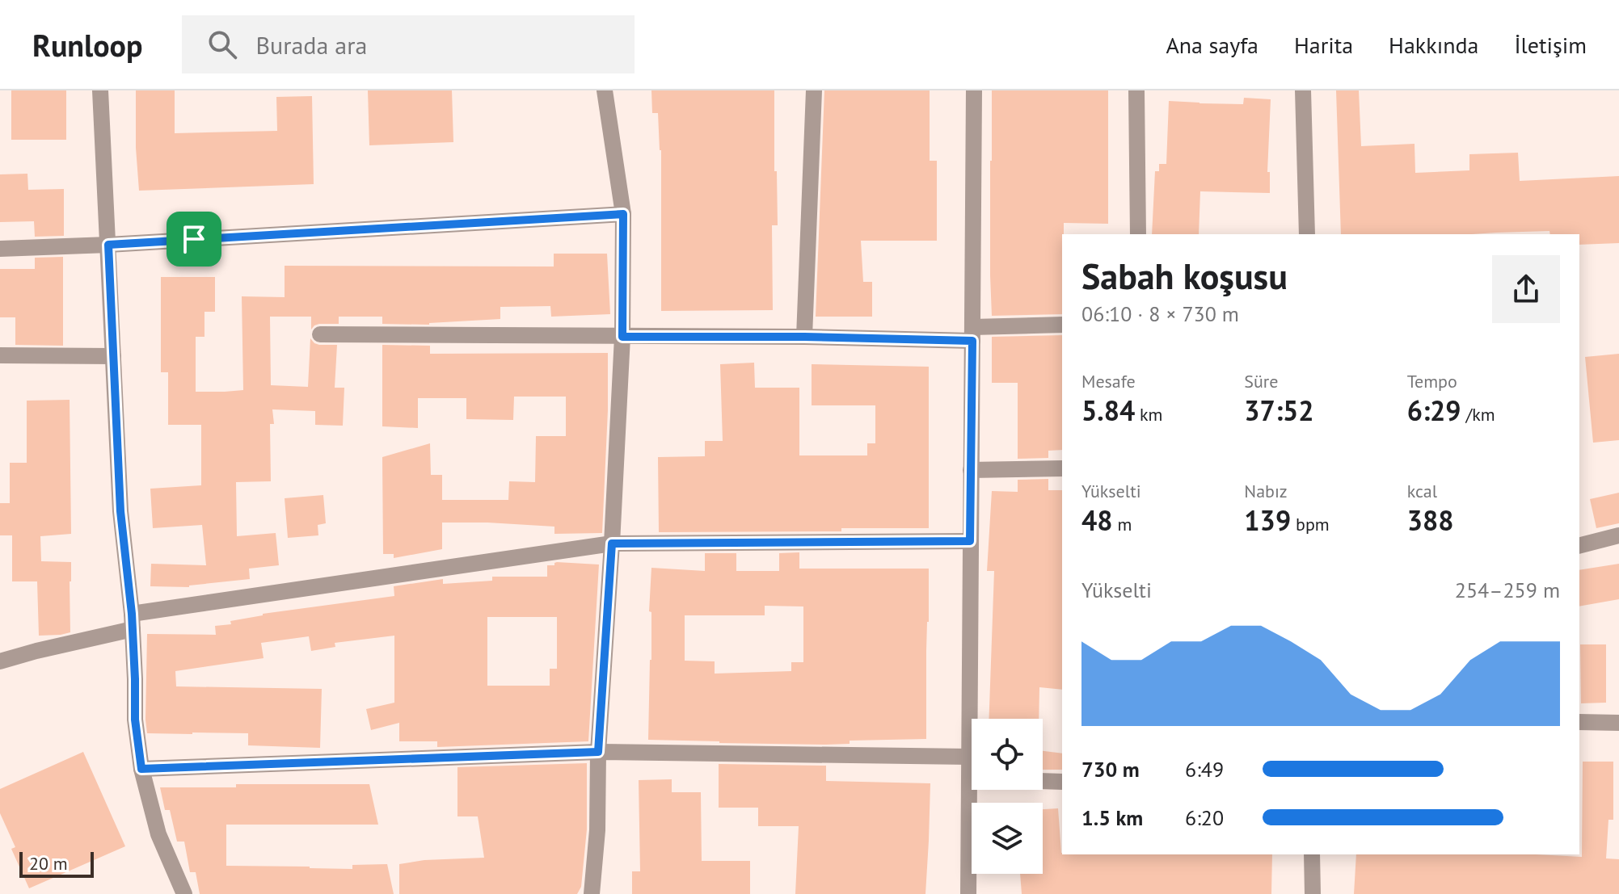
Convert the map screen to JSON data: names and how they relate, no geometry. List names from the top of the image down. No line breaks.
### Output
{"scale_bar":"20 m","page":{"header":"Runloop","search":"Burada ara","nav":["Ana sayfa","Harita","Hakkında","İletişim"],"heading":["Sabah koşusu","06:10 · 8 × 730 m"],"stats":[["Mesafe","5.84 km"],["Süre","37:52"],["Tempo","6:29 /km"],["Yükselti","48 m"],["Nabız","139 bpm"],["kcal","388"]],"chart":["Yükselti","254–259 m"],"list":[{"name":"730 m","note":"6:49"},{"name":"1.5 km","note":"6:20"}],"scale":"20 m"}}
